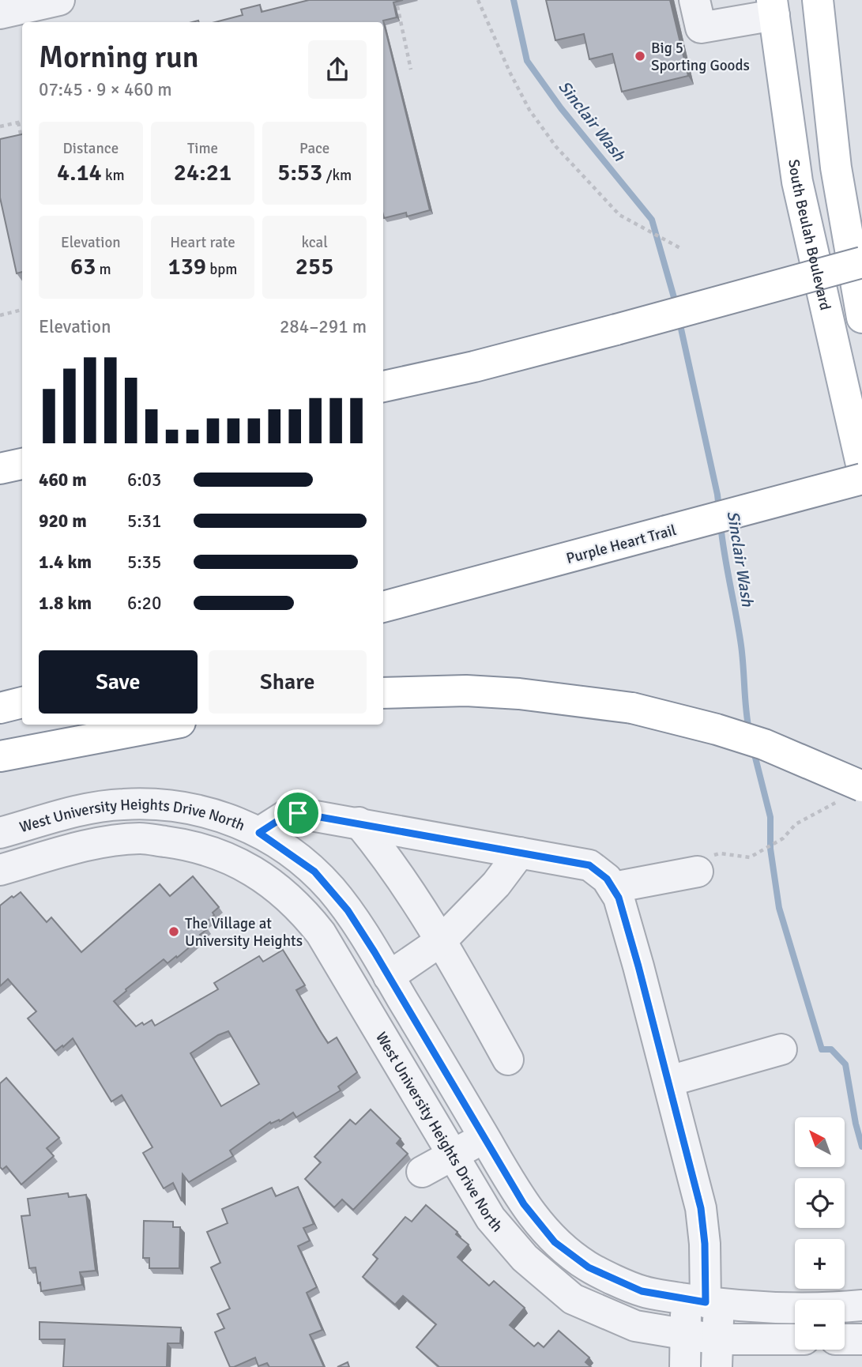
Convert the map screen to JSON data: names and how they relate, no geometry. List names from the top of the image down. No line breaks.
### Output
{"streets":{"main road":["South Beulah Boulevard","Purple Heart Trail"],"street":["West University Heights Drive North"]},"water":["Sinclair Wash"],"places":["Big 5 Sporting Goods","The Village at University Heights"],"north":"top left","page":{"heading":["Morning run","07:45 · 9 × 460 m"],"stats":[["Distance","4.14 km"],["Time","24:21"],["Pace","5:53 /km"],["Elevation","63 m"],["Heart rate","139 bpm"],["kcal","255"]],"chart":["Elevation","284–291 m"],"list":[{"name":"460 m","note":"6:03"},{"name":"920 m","note":"5:31"},{"name":"1.4 km","note":"5:35"},{"name":"1.8 km","note":"6:20"}],"buttons":["Save","Share"],"map_buttons":["+","−"]}}
